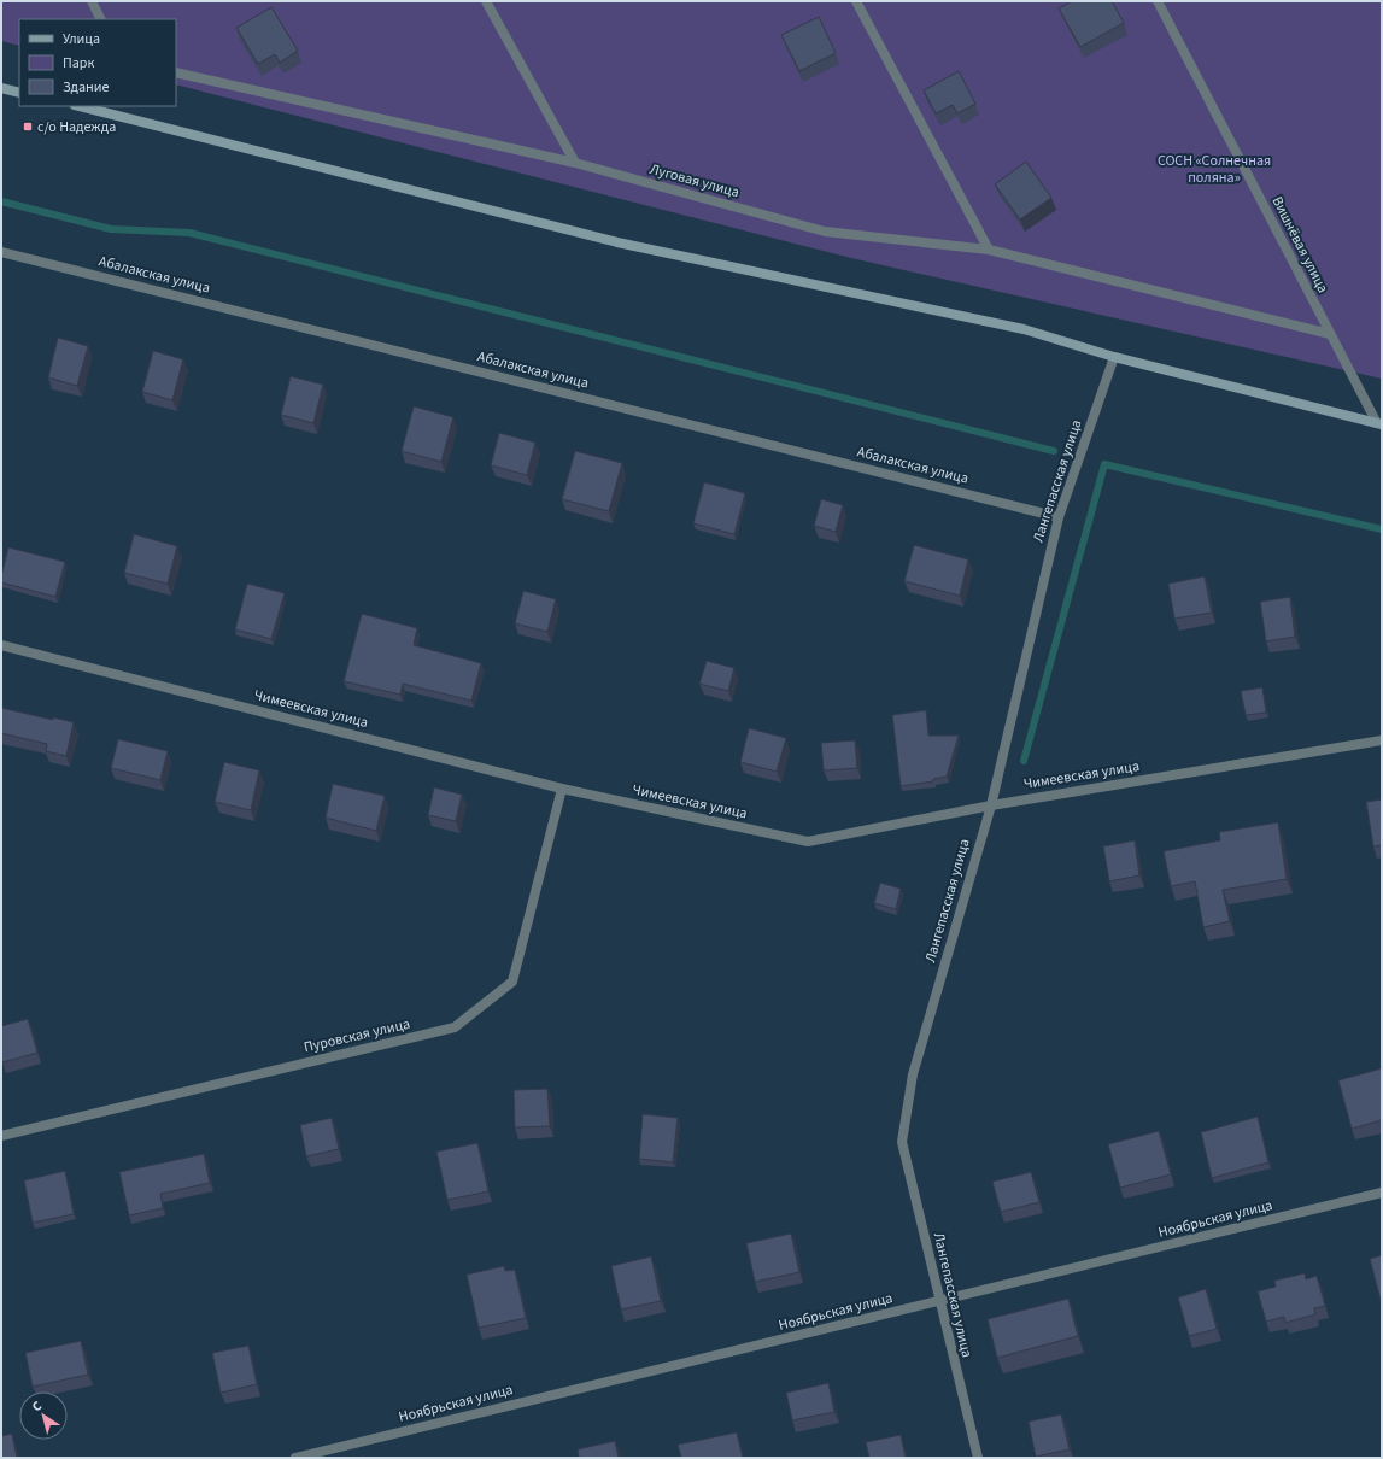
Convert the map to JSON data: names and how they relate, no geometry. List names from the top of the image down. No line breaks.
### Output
{"streets":{"street":["Луговая улица","Вишнёвая улица","Абалакская улица","Лангепасская улица","Чимеевская улица","Пуровская улица","Ноябрьская улица"]},"crossings":[["Луговая улица","Вишнёвая улица"],["Абалакская улица","Лангепасская улица"],["Лангепасская улица","Чимеевская улица"],["Лангепасская улица","Ноябрьская улица"],["Чимеевская улица","Пуровская улица"]],"parks":["СОСН «Солнечная поляна»"],"places":{"transit":["с/о Надежда"]},"legend":["Улица","Парк","Здание"],"north":"top left"}
